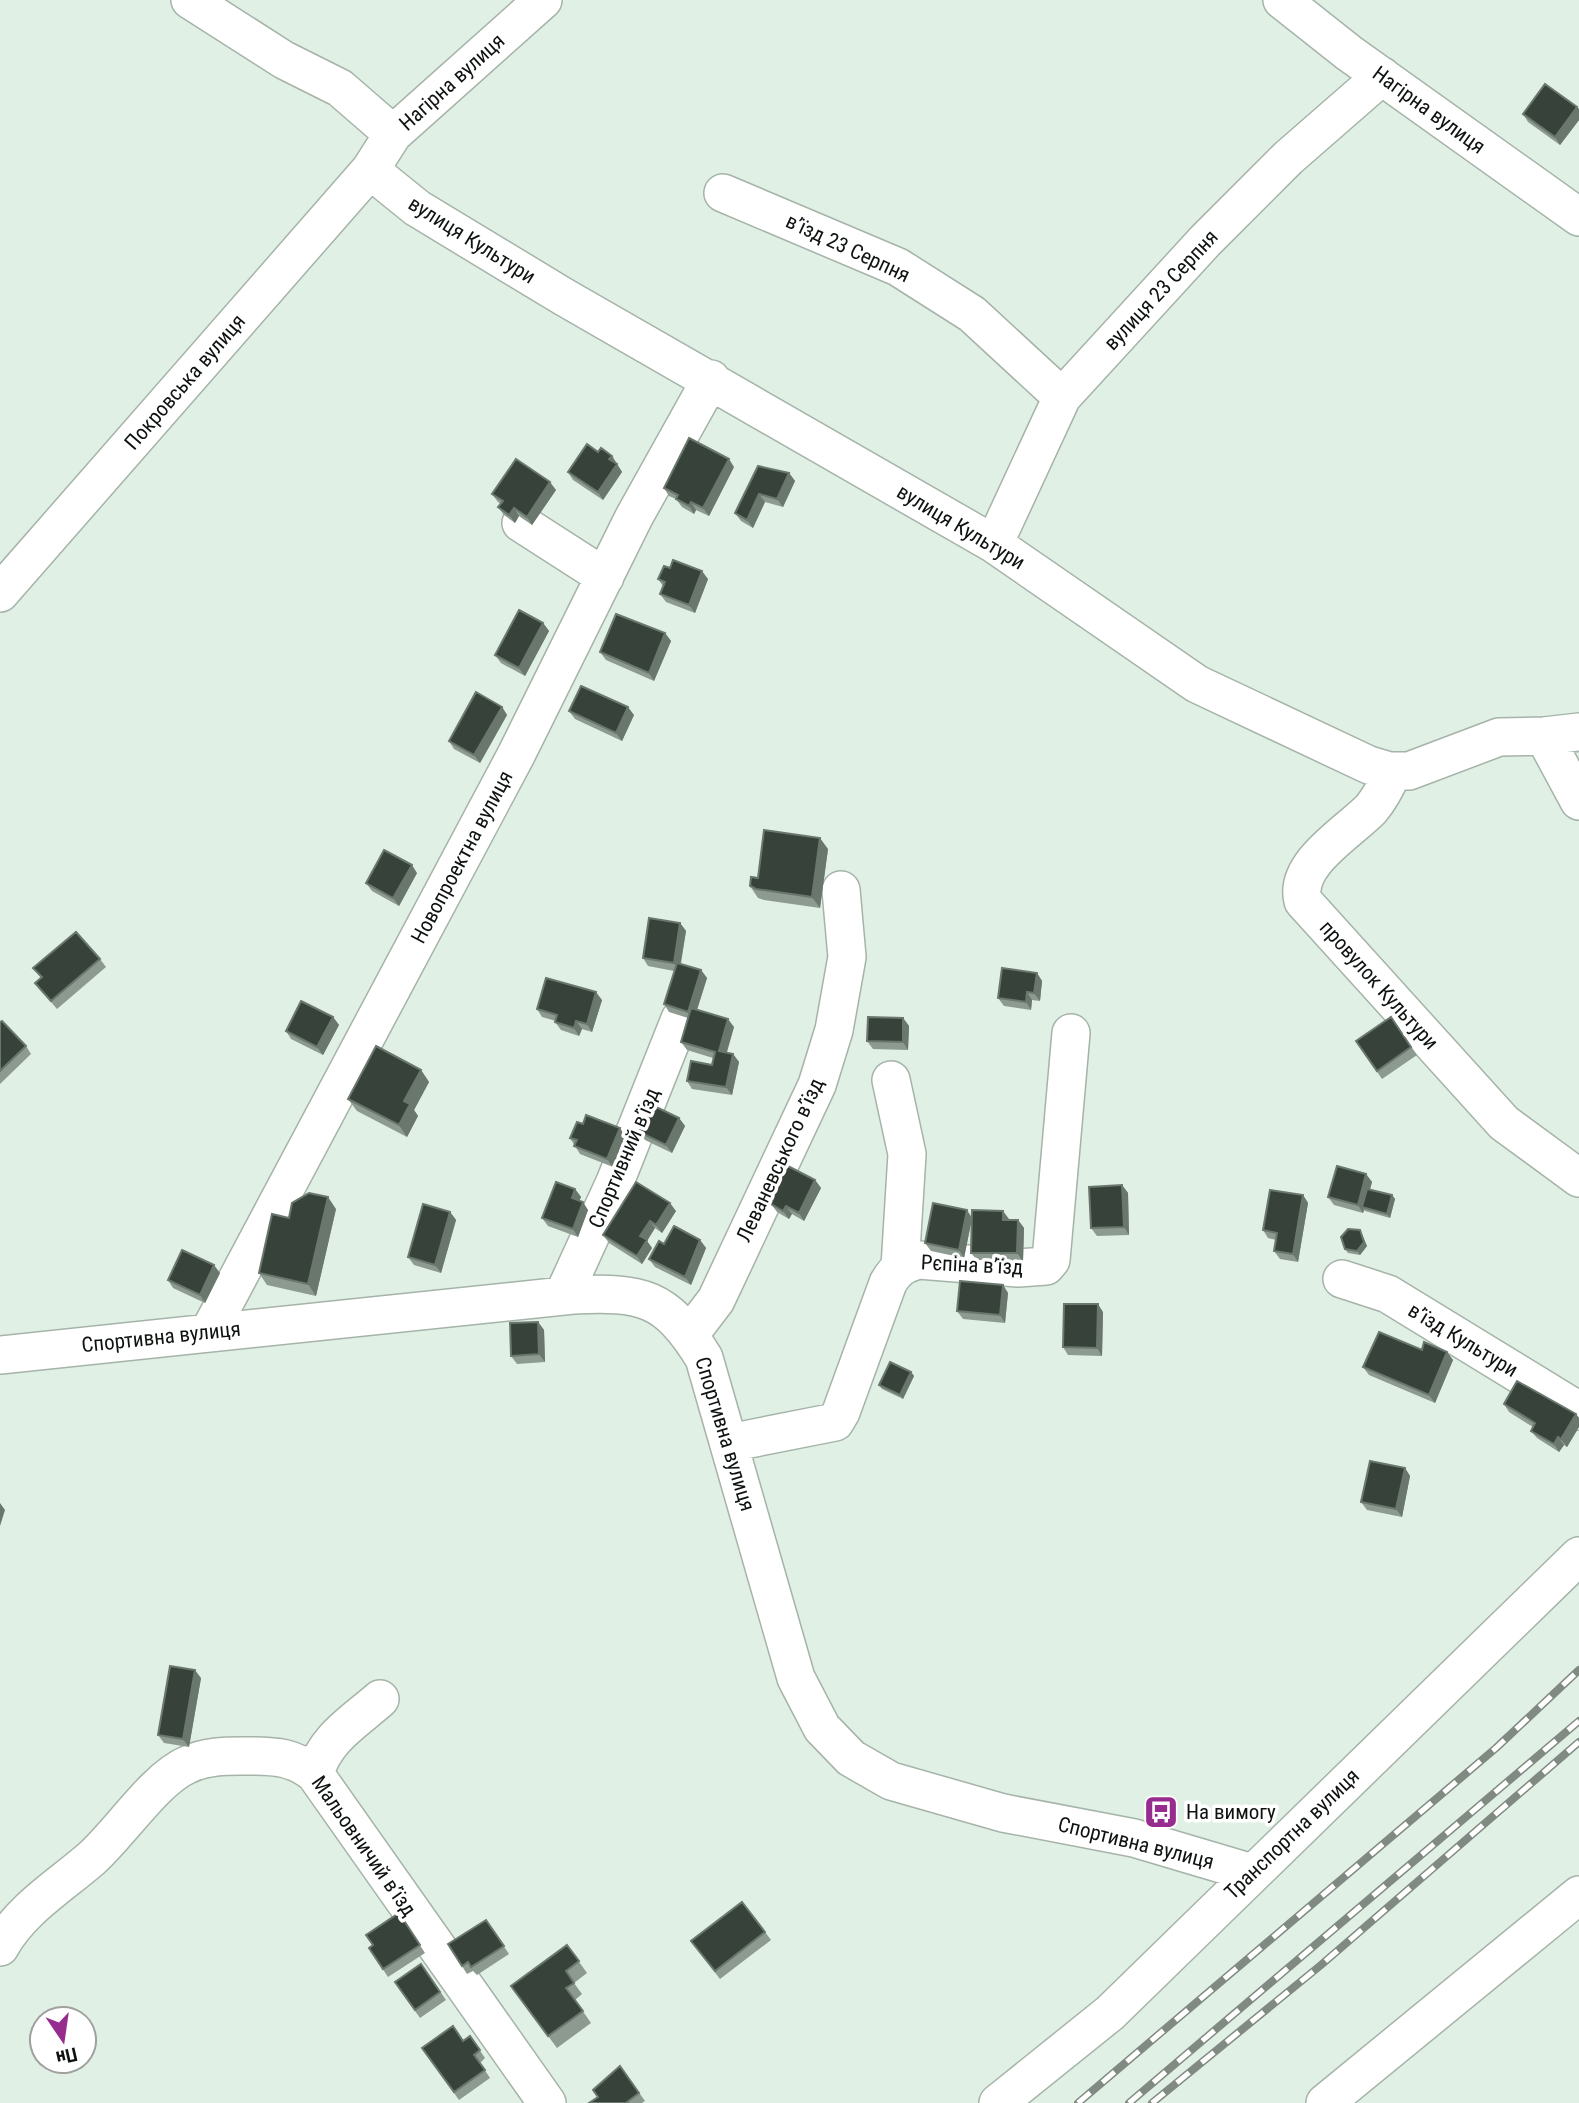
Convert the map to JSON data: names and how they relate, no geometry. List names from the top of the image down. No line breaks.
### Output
{"streets":{"street":["Нагірна вулиця","вулиця Культури","в’їзд 23 Серпня","вулиця 23 Серпня","Покровська вулиця","Новопроектна вулиця","провулок Культури","Спортивний в’їзд","Леваневського в’їзд","Рєпіна в’їзд","Спортивна вулиця","в’їзд Культури","Транспортна вулиця","Мальовничий в’їзд"]},"crossings":[["Нагірна вулиця","вулиця Культури"],["Нагірна вулиця","вулиця 23 Серпня"],["Нагірна вулиця","Покровська вулиця"],["вулиця Культури","вулиця 23 Серпня"],["вулиця Культури","Покровська вулиця"],["вулиця Культури","Новопроектна вулиця"],["вулиця Культури","провулок Культури"],["в’їзд 23 Серпня","вулиця 23 Серпня"],["Новопроектна вулиця","Спортивна вулиця"],["Спортивний в’їзд","Спортивна вулиця"],["Леваневського в’їзд","Спортивна вулиця"],["Рєпіна в’їзд","Спортивна вулиця"],["Спортивна вулиця","Транспортна вулиця"]],"places":{"bus stop":["На вимогу"]},"north":"bottom"}
